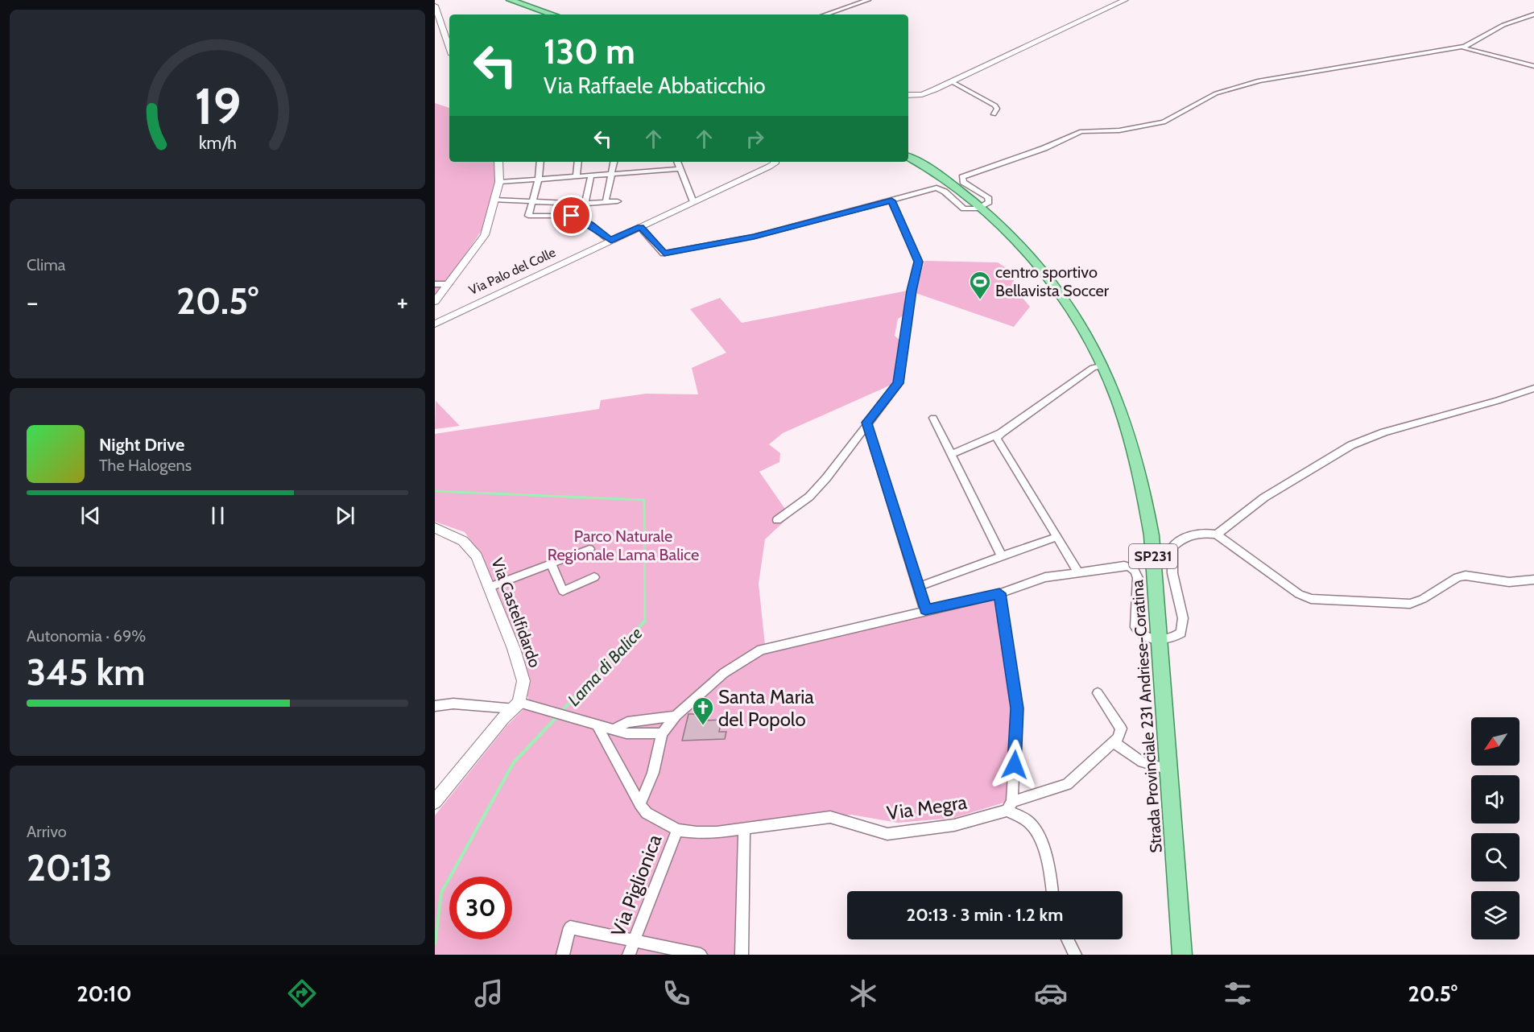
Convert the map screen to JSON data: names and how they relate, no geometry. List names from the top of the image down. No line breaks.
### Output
{"streets":{"main road":["SP231","Strada Provinciale 231 Andriese-Coratina"],"street":["Via Palo del Colle","Via Castelfidardo","Via Megra","Via Piglionica"]},"crossings":[["Via Megra","Via Piglionica"]],"water":["Lama di Balice"],"parks":["Parco Naturale Regionale Lama Balice"],"places":{"sports":["centro sportivo Bellavista Soccer"],"church":["Santa Maria del Popolo"]},"north":"bottom left","page":{"turn":["130 m","Via Raffaele Abbaticchio"],"tile":["Clima",["Autonomia · 69%","345 km"],["Arrivo","20:13"]],"heat":["−","20.5°","+"],"song":["Night Drive","The Halogens"],"limit":"30","trip":"20:13 · 3 min · 1.2 km","tabs":["20:10","20.5°"],"gauge":["19","km/h"]}}
